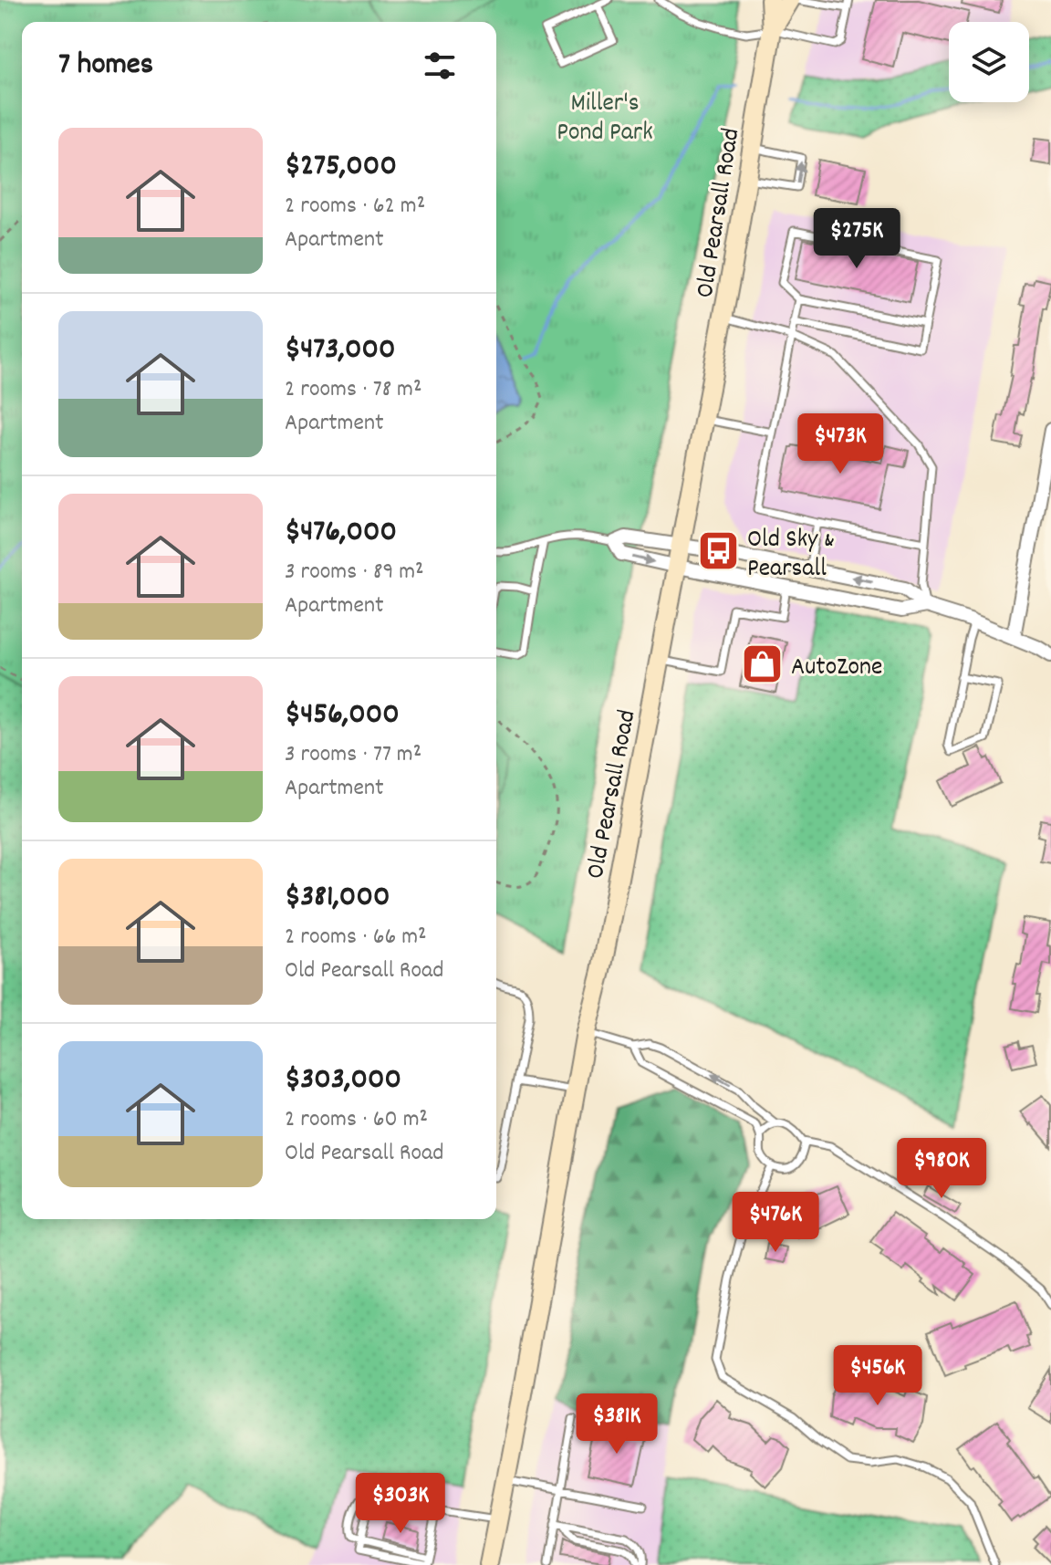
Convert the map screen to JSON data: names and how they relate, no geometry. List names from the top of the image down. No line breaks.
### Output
{"streets":{"main road":["Old Pearsall Road"]},"parks":["Miller's Pond Park"],"places":{"bus stop":["Old Sky & Pearsall"],"shop":["AutoZone"]},"page":{"heading":"7 homes","list":[{"name":"$275,000","note":"2 rooms · 62 m² · Apartment"},{"name":"$473,000","note":"2 rooms · 78 m² · Apartment"},{"name":"$476,000","note":"3 rooms · 89 m² · Apartment"},{"name":"$456,000","note":"3 rooms · 77 m² · Apartment"},{"name":"$381,000","note":"2 rooms · 66 m² · Old Pearsall Road"},{"name":"$303,000","note":"2 rooms · 60 m² · Old Pearsall Road"}],"price":["$275K","$473K","$980K","$476K","$456K","$381K","$303K"]}}
